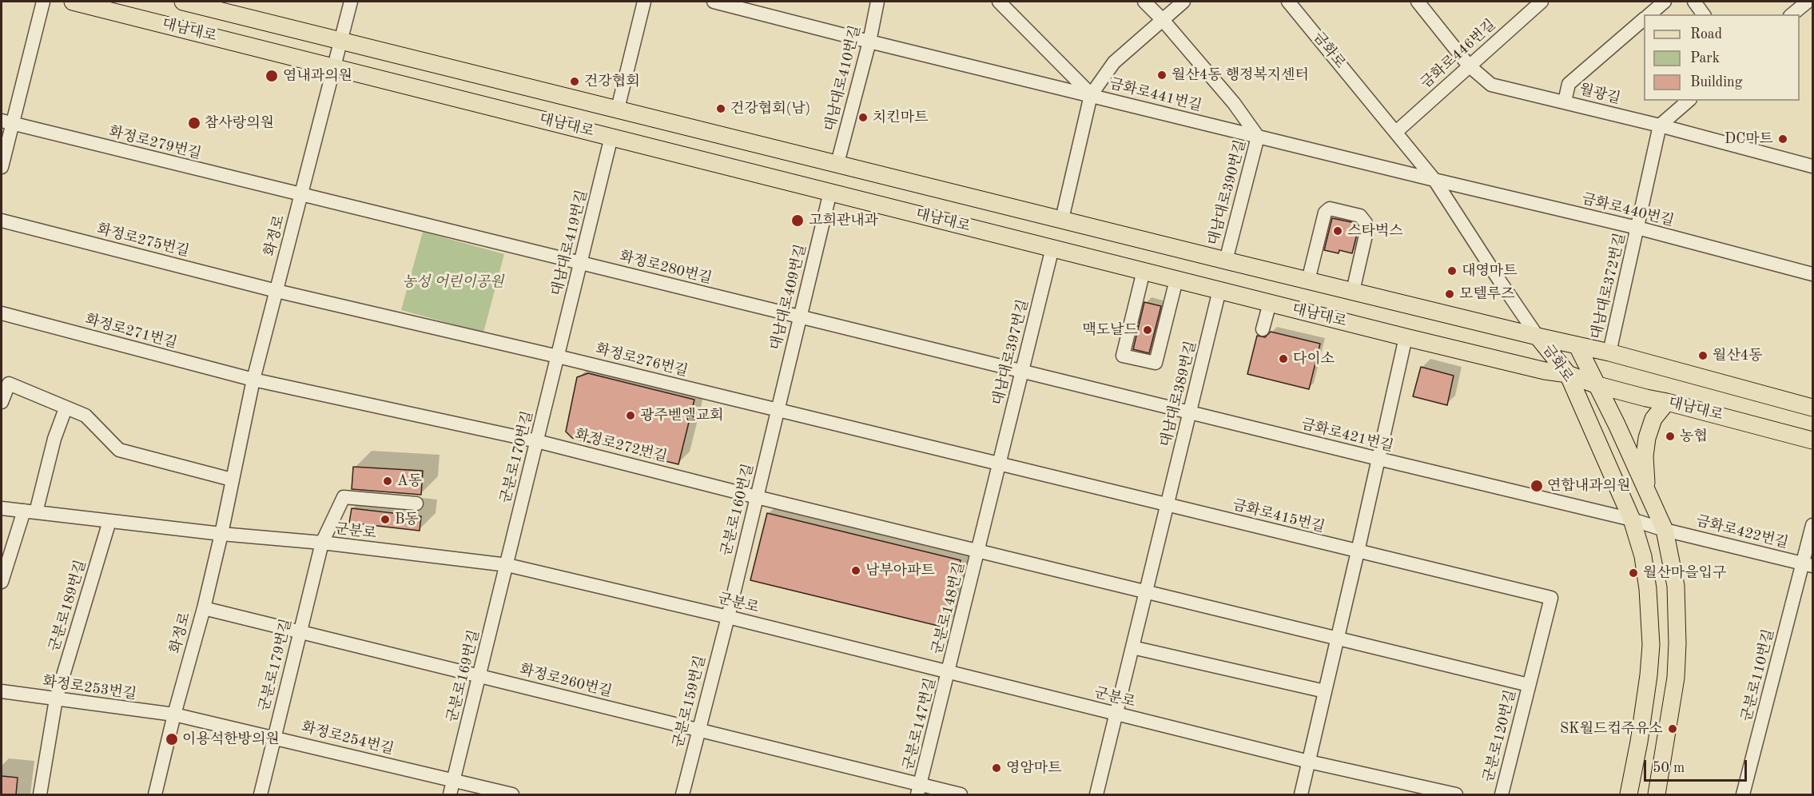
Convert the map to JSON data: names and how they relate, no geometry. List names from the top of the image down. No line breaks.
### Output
{"streets":{"main road":["대남대로","금화로"],"street":["금화로446번길","대남대로410번길","월광길","금화로441번길","화정로279번길","대남대로390번길","금화로440번길","화정로","화정로275번길","대남대로419번길","화정로280번길","대남대로372번길","대남대로409번길","화정로271번길","대남대로397번길","화정로276번길","대남대로389번길","금화로421번길","화정로272번길","군분로170번길","군분로160번길","금화로415번길","군분로","금화로422번길","군분로189번길","군분로148번길","군분로179번길","군분로110번길","군분로169번길","화정로260번길","화정로253번길","군분로159번길","군분로147번길","군분로120번길","화정로254번길"]},"crossings":[["대남대로","금화로"],["대남대로","대남대로410번길"],["대남대로","대남대로390번길"],["대남대로","화정로"],["대남대로","대남대로419번길"],["대남대로","대남대로372번길"],["대남대로","대남대로409번길"],["대남대로","대남대로397번길"],["대남대로","대남대로389번길"],["금화로","금화로446번길"],["금화로","금화로441번길"],["금화로","금화로440번길"],["금화로","금화로421번길"],["금화로","금화로422번길"],["금화로446번길","월광길"],["대남대로410번길","금화로441번길"],["월광길","대남대로372번길"],["금화로441번길","대남대로390번길"],["금화로441번길","금화로440번길"],["화정로279번길","화정로"],["화정로279번길","화정로280번길"],["금화로440번길","대남대로372번길"],["화정로","화정로275번길"],["화정로","화정로280번길"],["화정로","화정로271번길"],["화정로","화정로276번길"],["화정로","화정로272번길"],["화정로","군분로"],["화정로","화정로260번길"],["화정로","화정로253번길"],["화정로","화정로254번길"],["화정로275번길","화정로276번길"],["대남대로419번길","화정로280번길"],["대남대로419번길","화정로276번길"],["대남대로419번길","군분로170번길"],["화정로280번길","대남대로409번길"],["화정로280번길","대남대로397번길"],["화정로280번길","금화로421번길"],["대남대로409번길","화정로276번길"],["대남대로409번길","군분로160번길"],["화정로271번길","화정로272번길"],["대남대로397번길","화정로276번길"],["대남대로397번길","금화로421번길"],["대남대로397번길","금화로415번길"],["대남대로397번길","군분로148번길"],["화정로276번길","군분로170번길"],["화정로276번길","군분로160번길"],["화정로276번길","금화로415번길"],["화정로276번길","군분로148번길"],["대남대로389번길","금화로421번길"],["대남대로389번길","금화로415번길"],["대남대로389번길","군분로"],["대남대로389번길","군분로148번길"],["금화로421번길","금화로422번길"],["화정로272번길","군분로170번길"],["화정로272번길","군분로160번길"],["화정로272번길","군분로148번길"],["군분로170번길","군분로"],["군분로170번길","군분로169번길"],["군분로160번길","군분로"],["군분로160번길","군분로159번길"],["금화로415번길","군분로148번길"],["금화로415번길","군분로120번길"],["군분로","군분로189번길"],["군분로","군분로148번길"],["군분로","군분로179번길"],["군분로","군분로169번길"],["군분로","군분로159번길"],["군분로","군분로147번길"],["금화로422번길","군분로110번길"],["군분로189번길","화정로253번길"],["군분로148번길","군분로147번길"],["군분로148번길","군분로120번길"],["군분로179번길","화정로260번길"],["군분로179번길","화정로254번길"],["군분로169번길","화정로260번길"],["군분로169번길","화정로254번길"],["화정로260번길","군분로159번길"],["화정로260번길","군분로147번길"],["화정로253번길","화정로254번길"]],"parks":["농성 어린이공원"],"places":["월산4동 행정복지센터","염내과의원","건강협회","건강협회(남)","치킨마트","참사랑의원","DC마트","고희관내과","스타벅스","대영마트","모텔루즈","맥도날드","월산4동","다이소","광주벧엘교회","농협","A동","연합내과의원","B동","남부아파트","월산마을입구","SK월드컵주유소","이용석한방의원","영암마트"],"legend":["Road","Park","Building"],"scale_bar":"50 m"}
